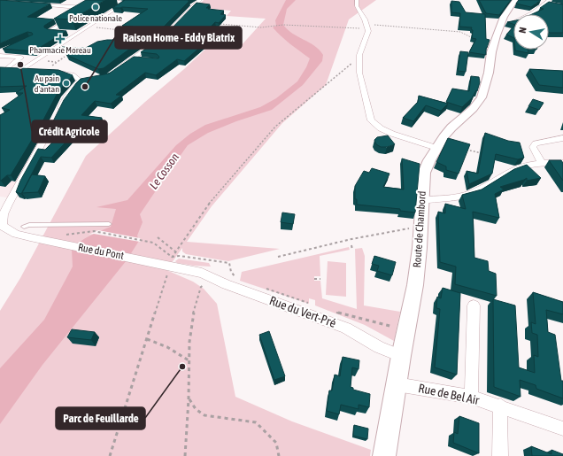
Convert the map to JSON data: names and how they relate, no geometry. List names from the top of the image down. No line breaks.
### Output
{"streets":{"main road":["Route de Chambord"],"street":["Rue du Pont","Rue du Vert-Pré","Rue de Bel Air"]},"crossings":[["Route de Chambord","Rue du Vert-Pré"],["Route de Chambord","Rue de Bel Air"],["Rue du Pont","Rue du Vert-Pré"]],"water":["Le Cosson"],"places":{"other":["Police nationale","Crédit Agricole","Au pain d'antan","Raison Home - Eddy Blatrix","Parc de Feuillarde"],"health":["Pharmacie Moreau"]},"north":"left"}
